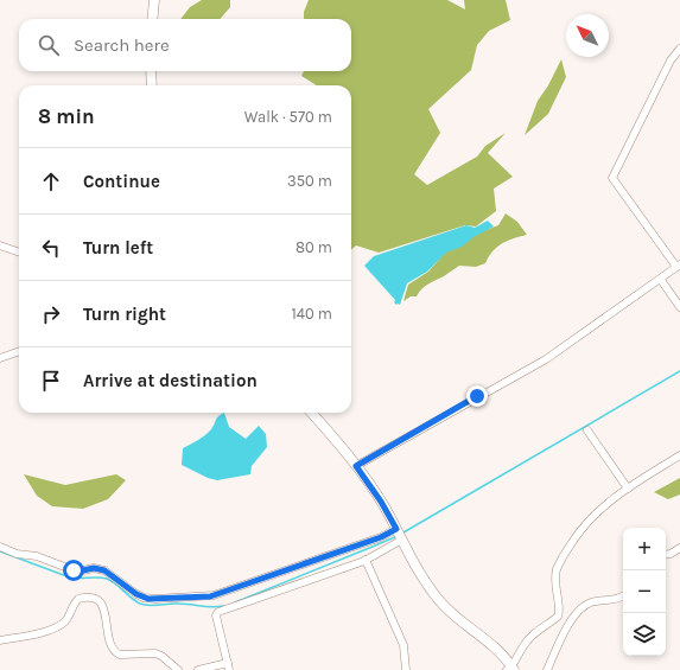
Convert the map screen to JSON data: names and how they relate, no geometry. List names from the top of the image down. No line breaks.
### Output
{"north":"top left","page":{"search":"Search here","heading":["8 min","Walk · 570 m"],"list":[["Continue","350 m"],["Turn left","80 m"],["Turn right","140 m"],"Arrive at destination"],"map_buttons":["+","−"]}}
